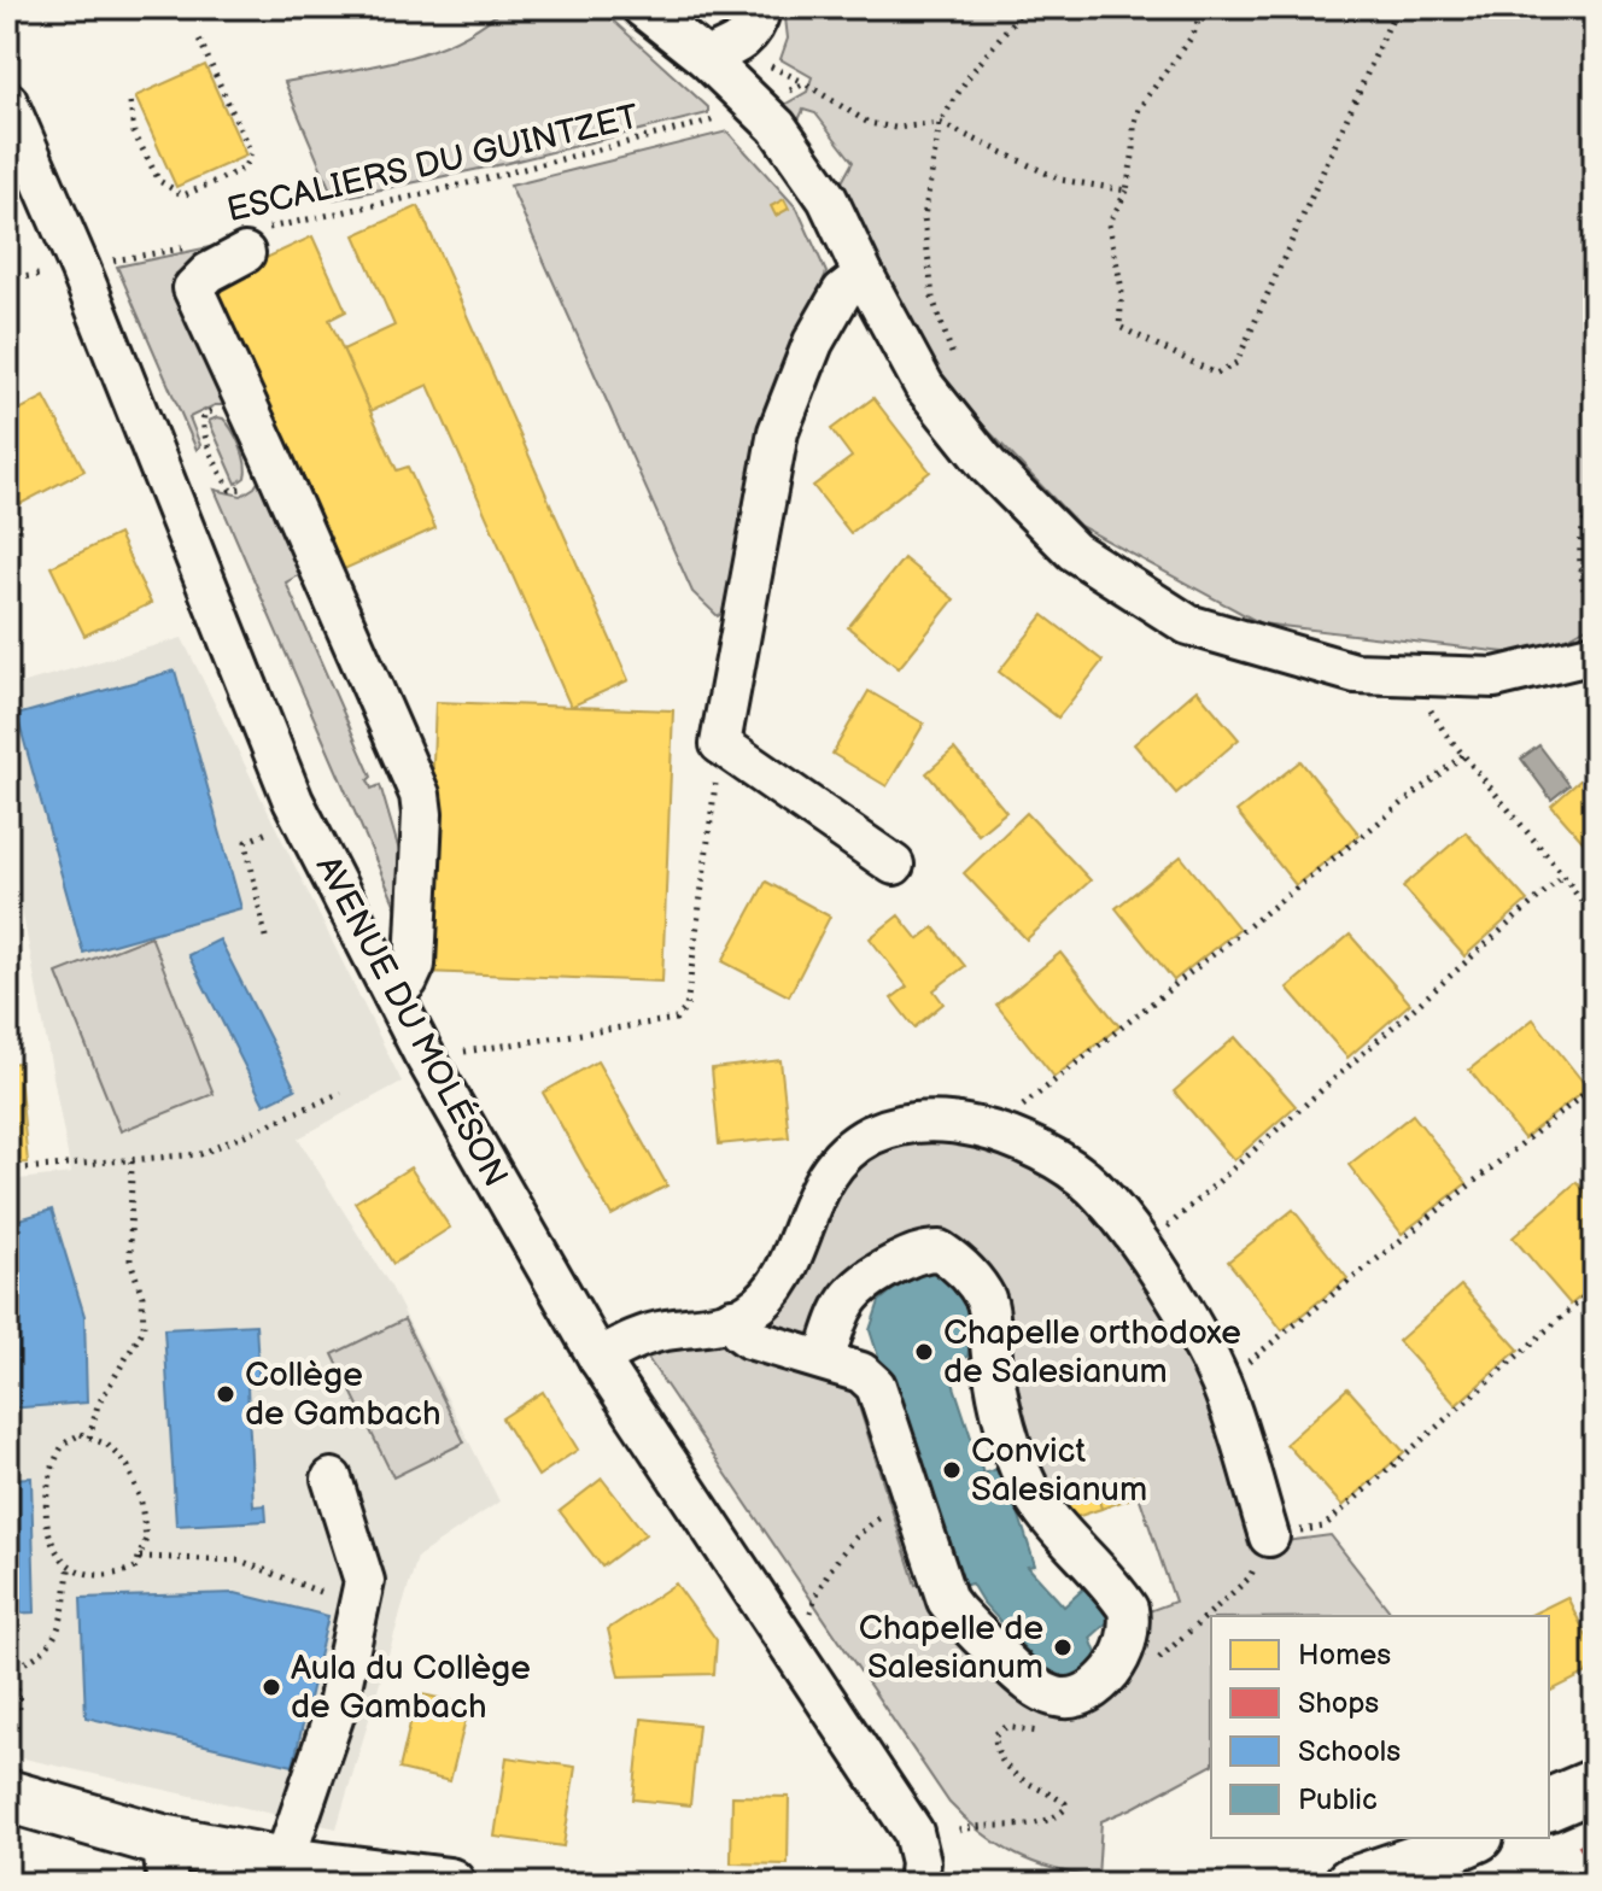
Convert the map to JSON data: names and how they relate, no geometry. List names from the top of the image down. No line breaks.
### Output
{"streets":{"street":["AVENUE DU MOLÉSON"],"path":["ESCALIERS DU GUINTZET"]},"places":["Chapelle orthodoxe de Salesianum","Collège de Gambach","Convict Salesianum","Chapelle de Salesianum","Aula du Collège de Gambach"],"legend":["Homes","Shops","Schools","Public"]}
